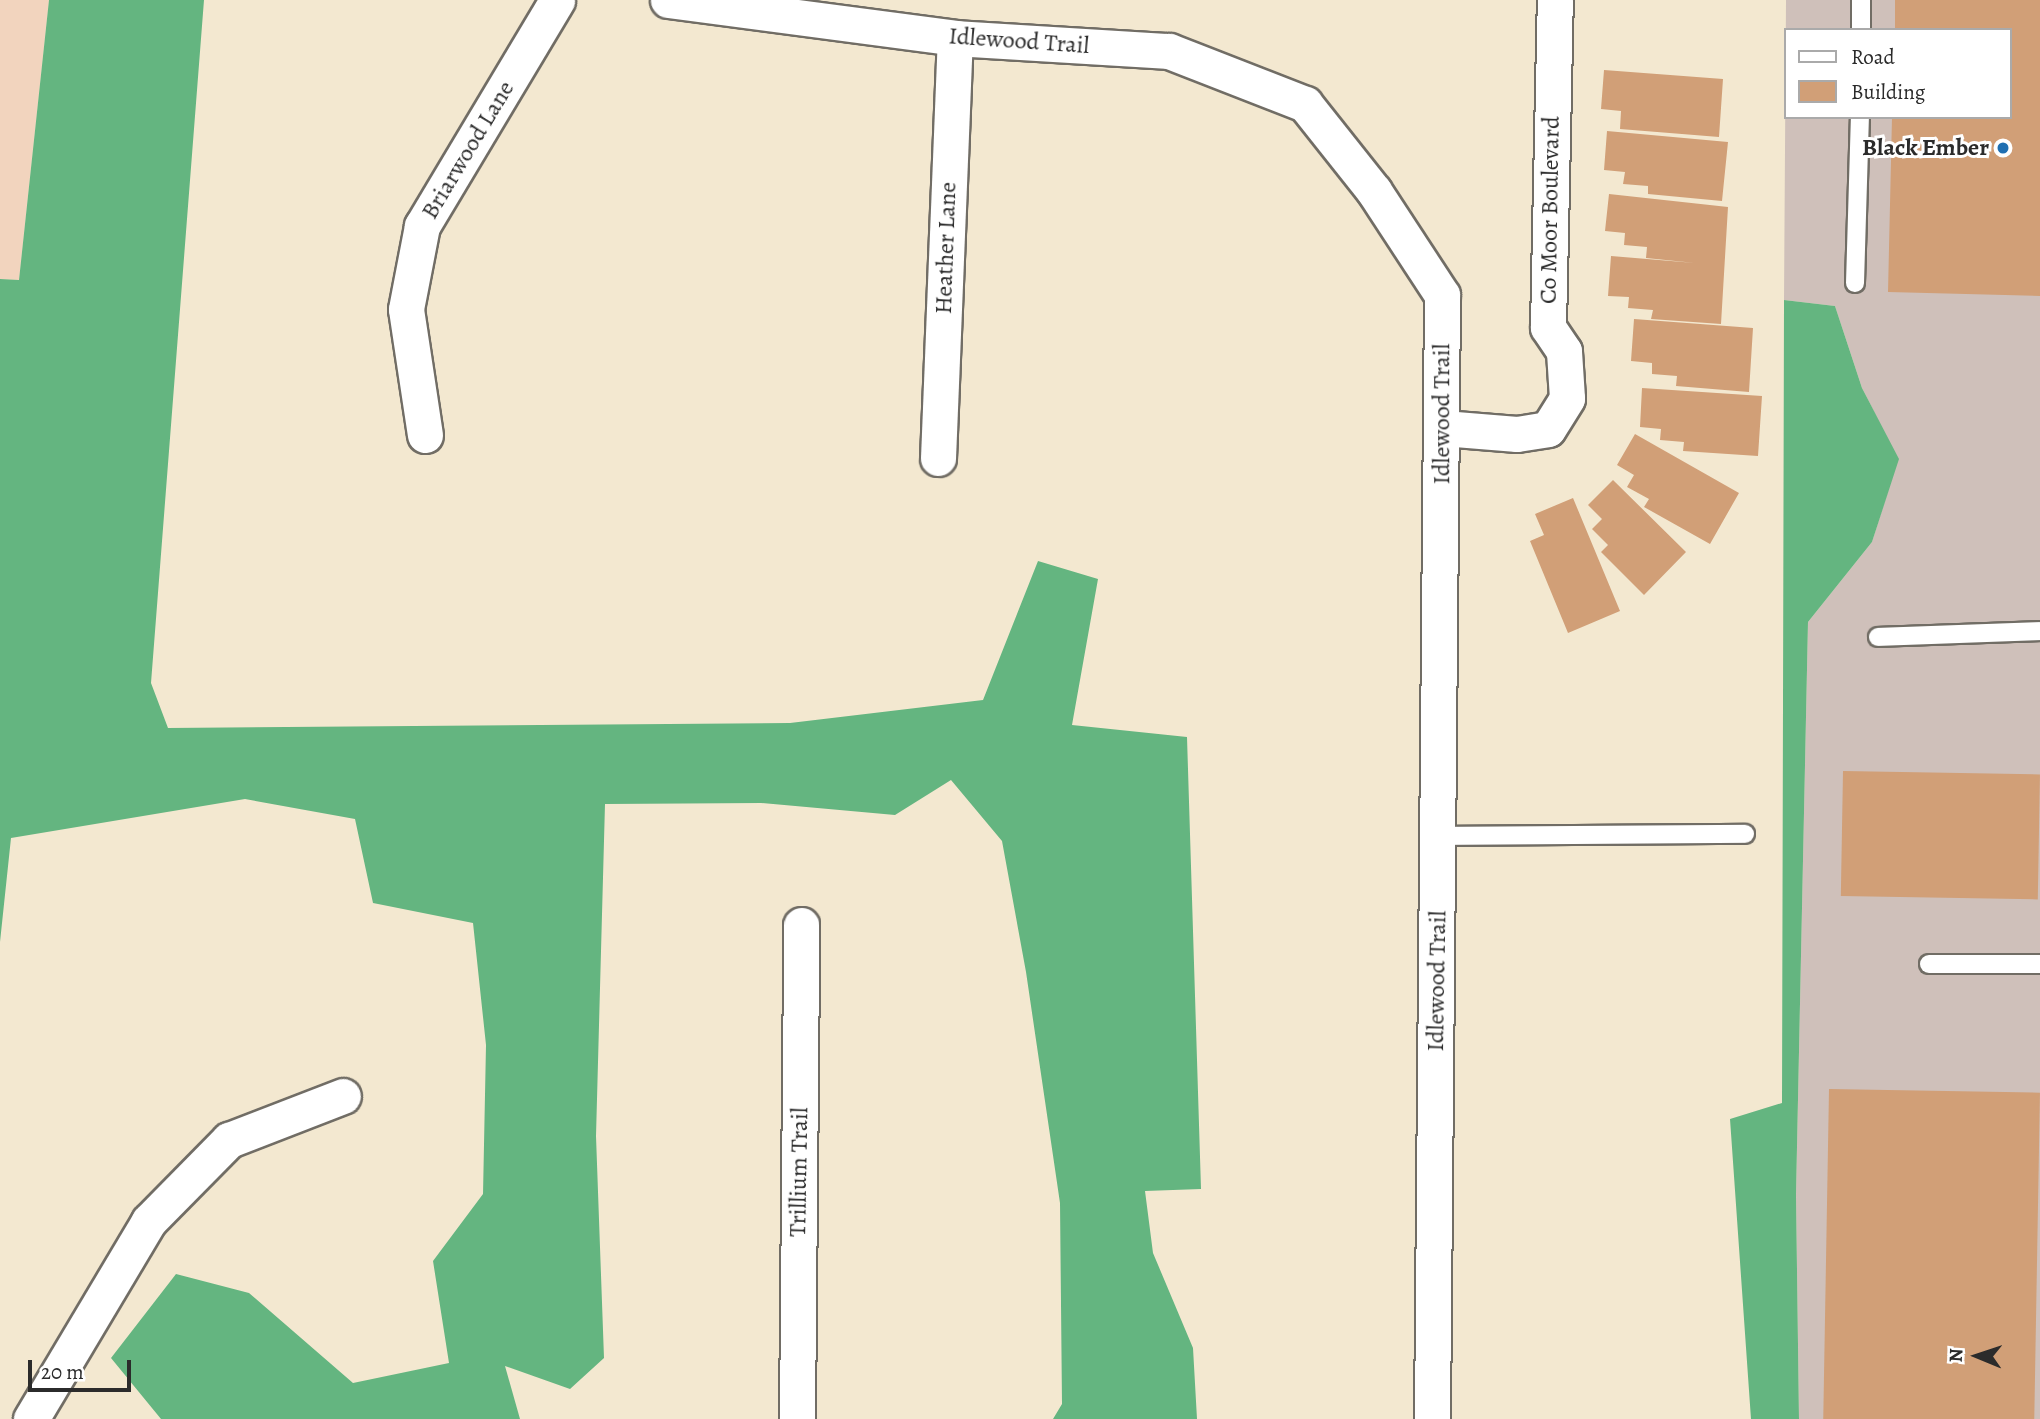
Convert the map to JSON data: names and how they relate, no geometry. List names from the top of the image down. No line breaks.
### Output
{"streets":{"street":["Idlewood Trail","Briarwood Lane","Co Moor Boulevard","Heather Lane","Trillium Trail"]},"crossings":[["Idlewood Trail","Co Moor Boulevard"],["Idlewood Trail","Heather Lane"]],"places":["Black Ember"],"legend":["Road","Building"],"scale_bar":"20 m","north":"left"}
